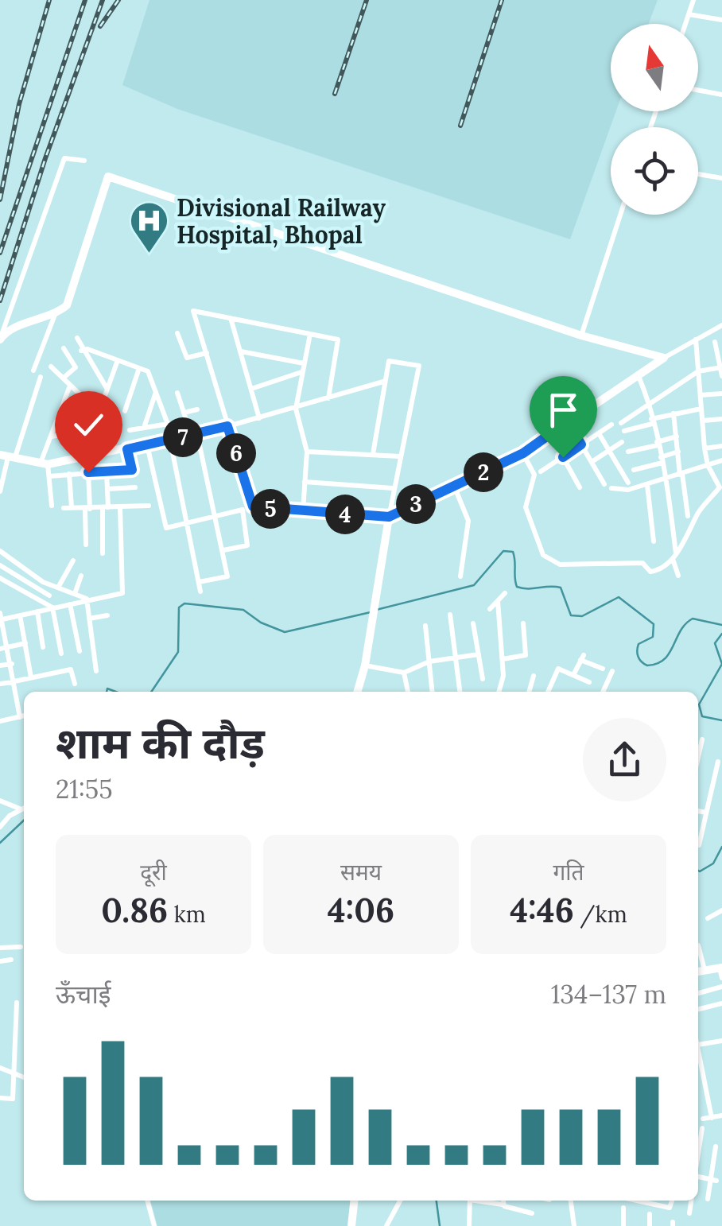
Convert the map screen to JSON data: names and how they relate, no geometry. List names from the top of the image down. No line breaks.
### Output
{"places":{"hospital":["Divisional Railway Hospital, Bhopal"]},"north":"top","page":{"pins":["7","6","2","3","5","4"],"heading":["शाम की दौड़","21:55"],"stats":[["दूरी","0.86 km"],["समय","4:06"],["गति","4:46 /km"]],"chart":["ऊँचाई","134–137 m"]}}
